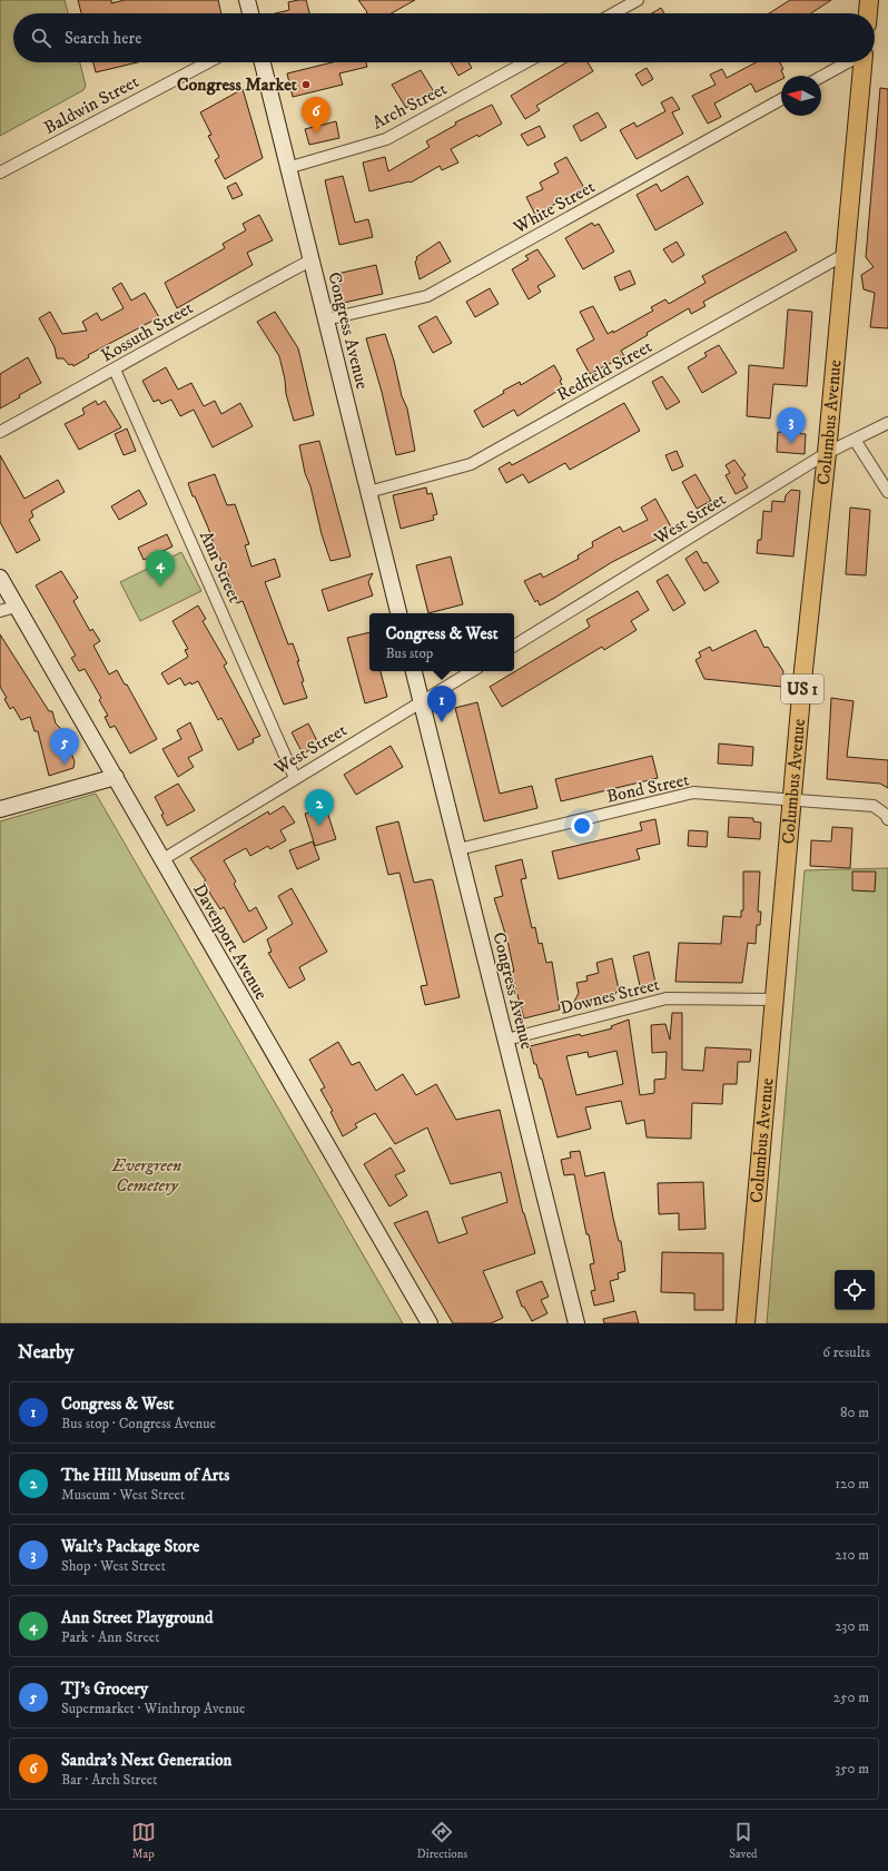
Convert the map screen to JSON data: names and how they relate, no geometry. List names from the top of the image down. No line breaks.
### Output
{"streets":{"main road":["Congress Avenue","Columbus Avenue","US 1","Davenport Avenue"],"street":["Baldwin Street","Arch Street","White Street","Kossuth Street","Redfield Street","West Street","Ann Street","Bond Street","Downes Street"]},"crossings":[["Arch Street","Congress Avenue"],["White Street","Congress Avenue"],["Congress Avenue","Kossuth Street"],["Congress Avenue","Redfield Street"],["Congress Avenue","West Street"],["Congress Avenue","Bond Street"],["Congress Avenue","Downes Street"],["Kossuth Street","Ann Street"],["Redfield Street","Columbus Avenue"],["Columbus Avenue","West Street"],["Columbus Avenue","Bond Street"],["Columbus Avenue","Downes Street"],["West Street","Ann Street"],["West Street","Davenport Avenue"]],"parks":["Evergreen Cemetery"],"places":["Congress Market"],"north":"left","page":{"search":"Search here","pins":["6","3","4","1","5","2"],"popup":["Congress & West","Bus stop"],"heading":["Nearby","6 results"],"list":[{"mark":"1","name":"Congress & West","note":"Bus stop · Congress Avenue","value":"80 m"},{"mark":"2","name":"The Hill Museum of Arts","note":"Museum · West Street","value":"120 m"},{"mark":"3","name":"Walt's Package Store","note":"Shop · West Street","value":"210 m"},{"mark":"4","name":"Ann Street Playground","note":"Park · Ann Street","value":"230 m"},{"mark":"5","name":"TJ's Grocery","note":"Supermarket · Winthrop Avenue","value":"250 m"},{"mark":"6","name":"Sandra's Next Generation","note":"Bar · Arch Street","value":"350 m"}],"nav":["Map","Directions","Saved"]}}
